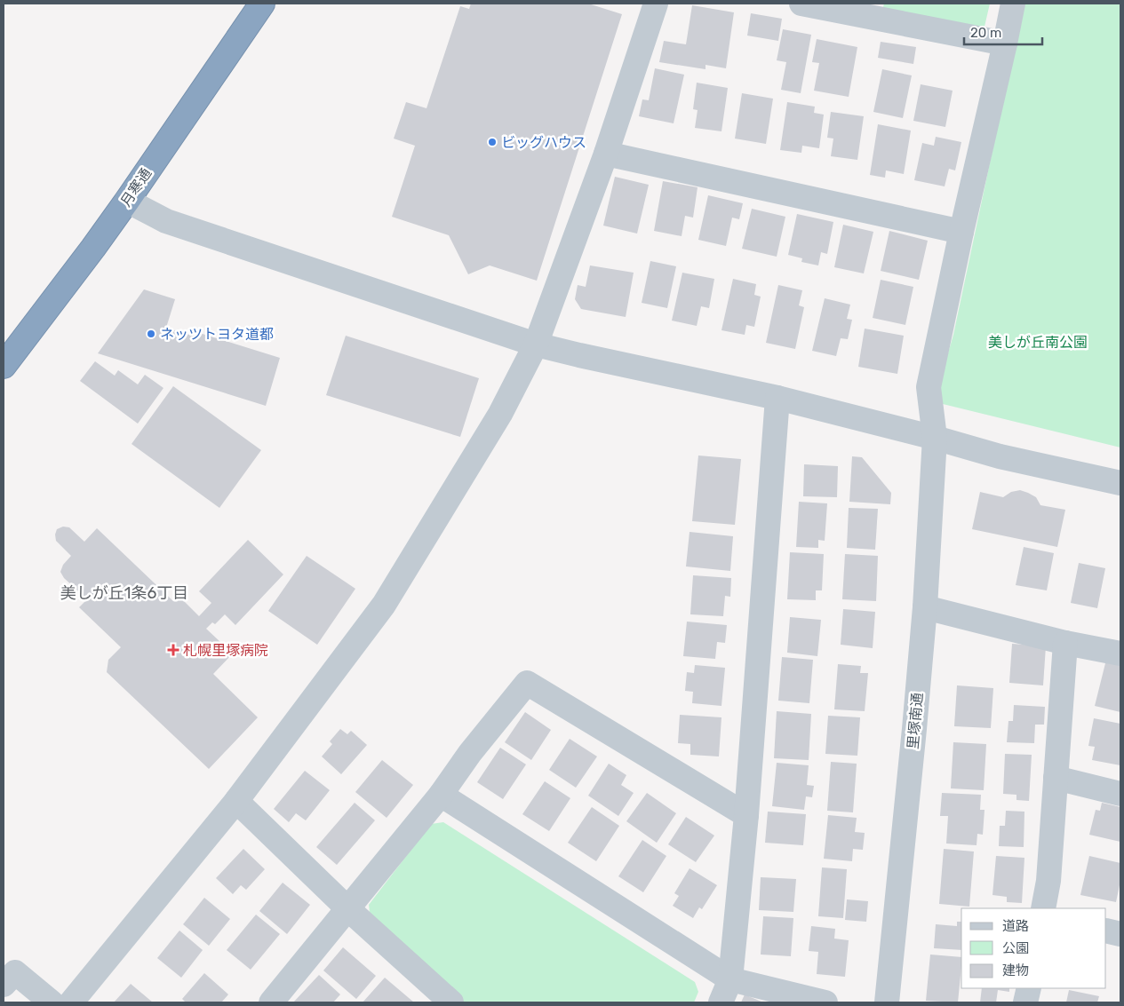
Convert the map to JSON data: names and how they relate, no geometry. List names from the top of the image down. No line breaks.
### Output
{"streets":{"highway":["月寒通"],"street":["里塚南通"]},"districts":["美しが丘1条6丁目"],"parks":["美しが丘南公園"],"places":{"other":["ビッグハウス","ネッツトヨタ道都"],"health":["札幌里塚病院"]},"legend":["道路","公園","建物"],"scale_bar":"20 m"}
